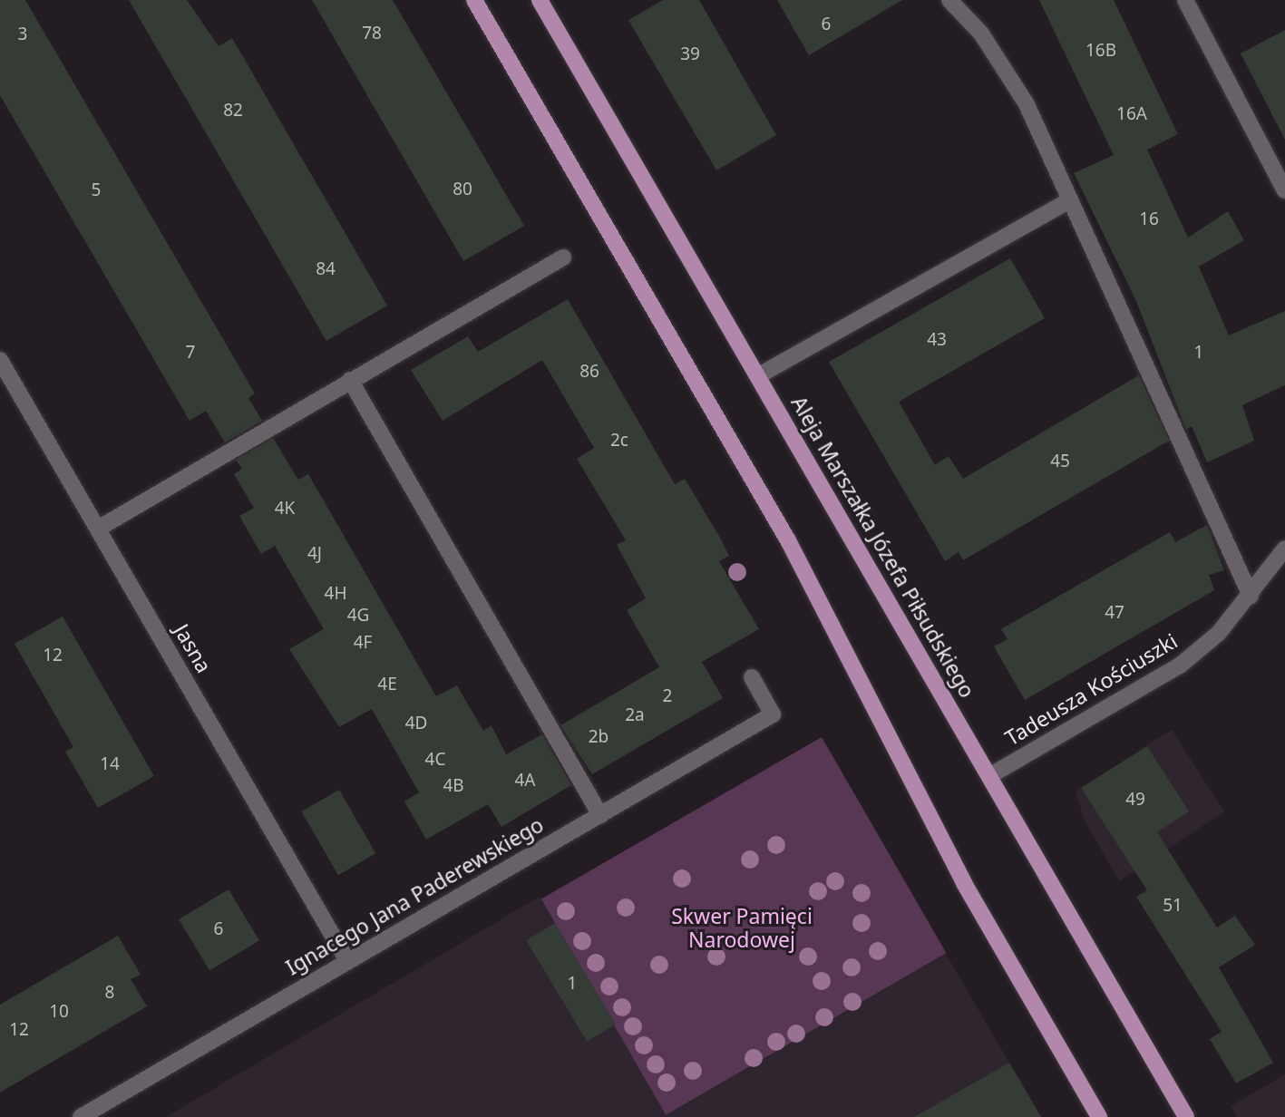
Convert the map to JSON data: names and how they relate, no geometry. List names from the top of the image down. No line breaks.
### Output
{"streets":{"main road":["Aleja Marszałka Józefa Piłsudskiego"],"street":["Jasna","Tadeusza Kościuszki","Ignacego Jana Paderewskiego"]},"crossings":[["Aleja Marszałka Józefa Piłsudskiego","Tadeusza Kościuszki"],["Jasna","Ignacego Jana Paderewskiego"]],"parks":["Skwer Pamięci Narodowej"],"house_numbers":["6","78","3","16B","39","82","16A","80","5","16","84","43","7","1","86","2c","45","4K","4J","4H","47","4G","4F","12","4E","2","2a","4D","2b","4C","14","4A","4B","49","51","6","1","8","10","12"]}
